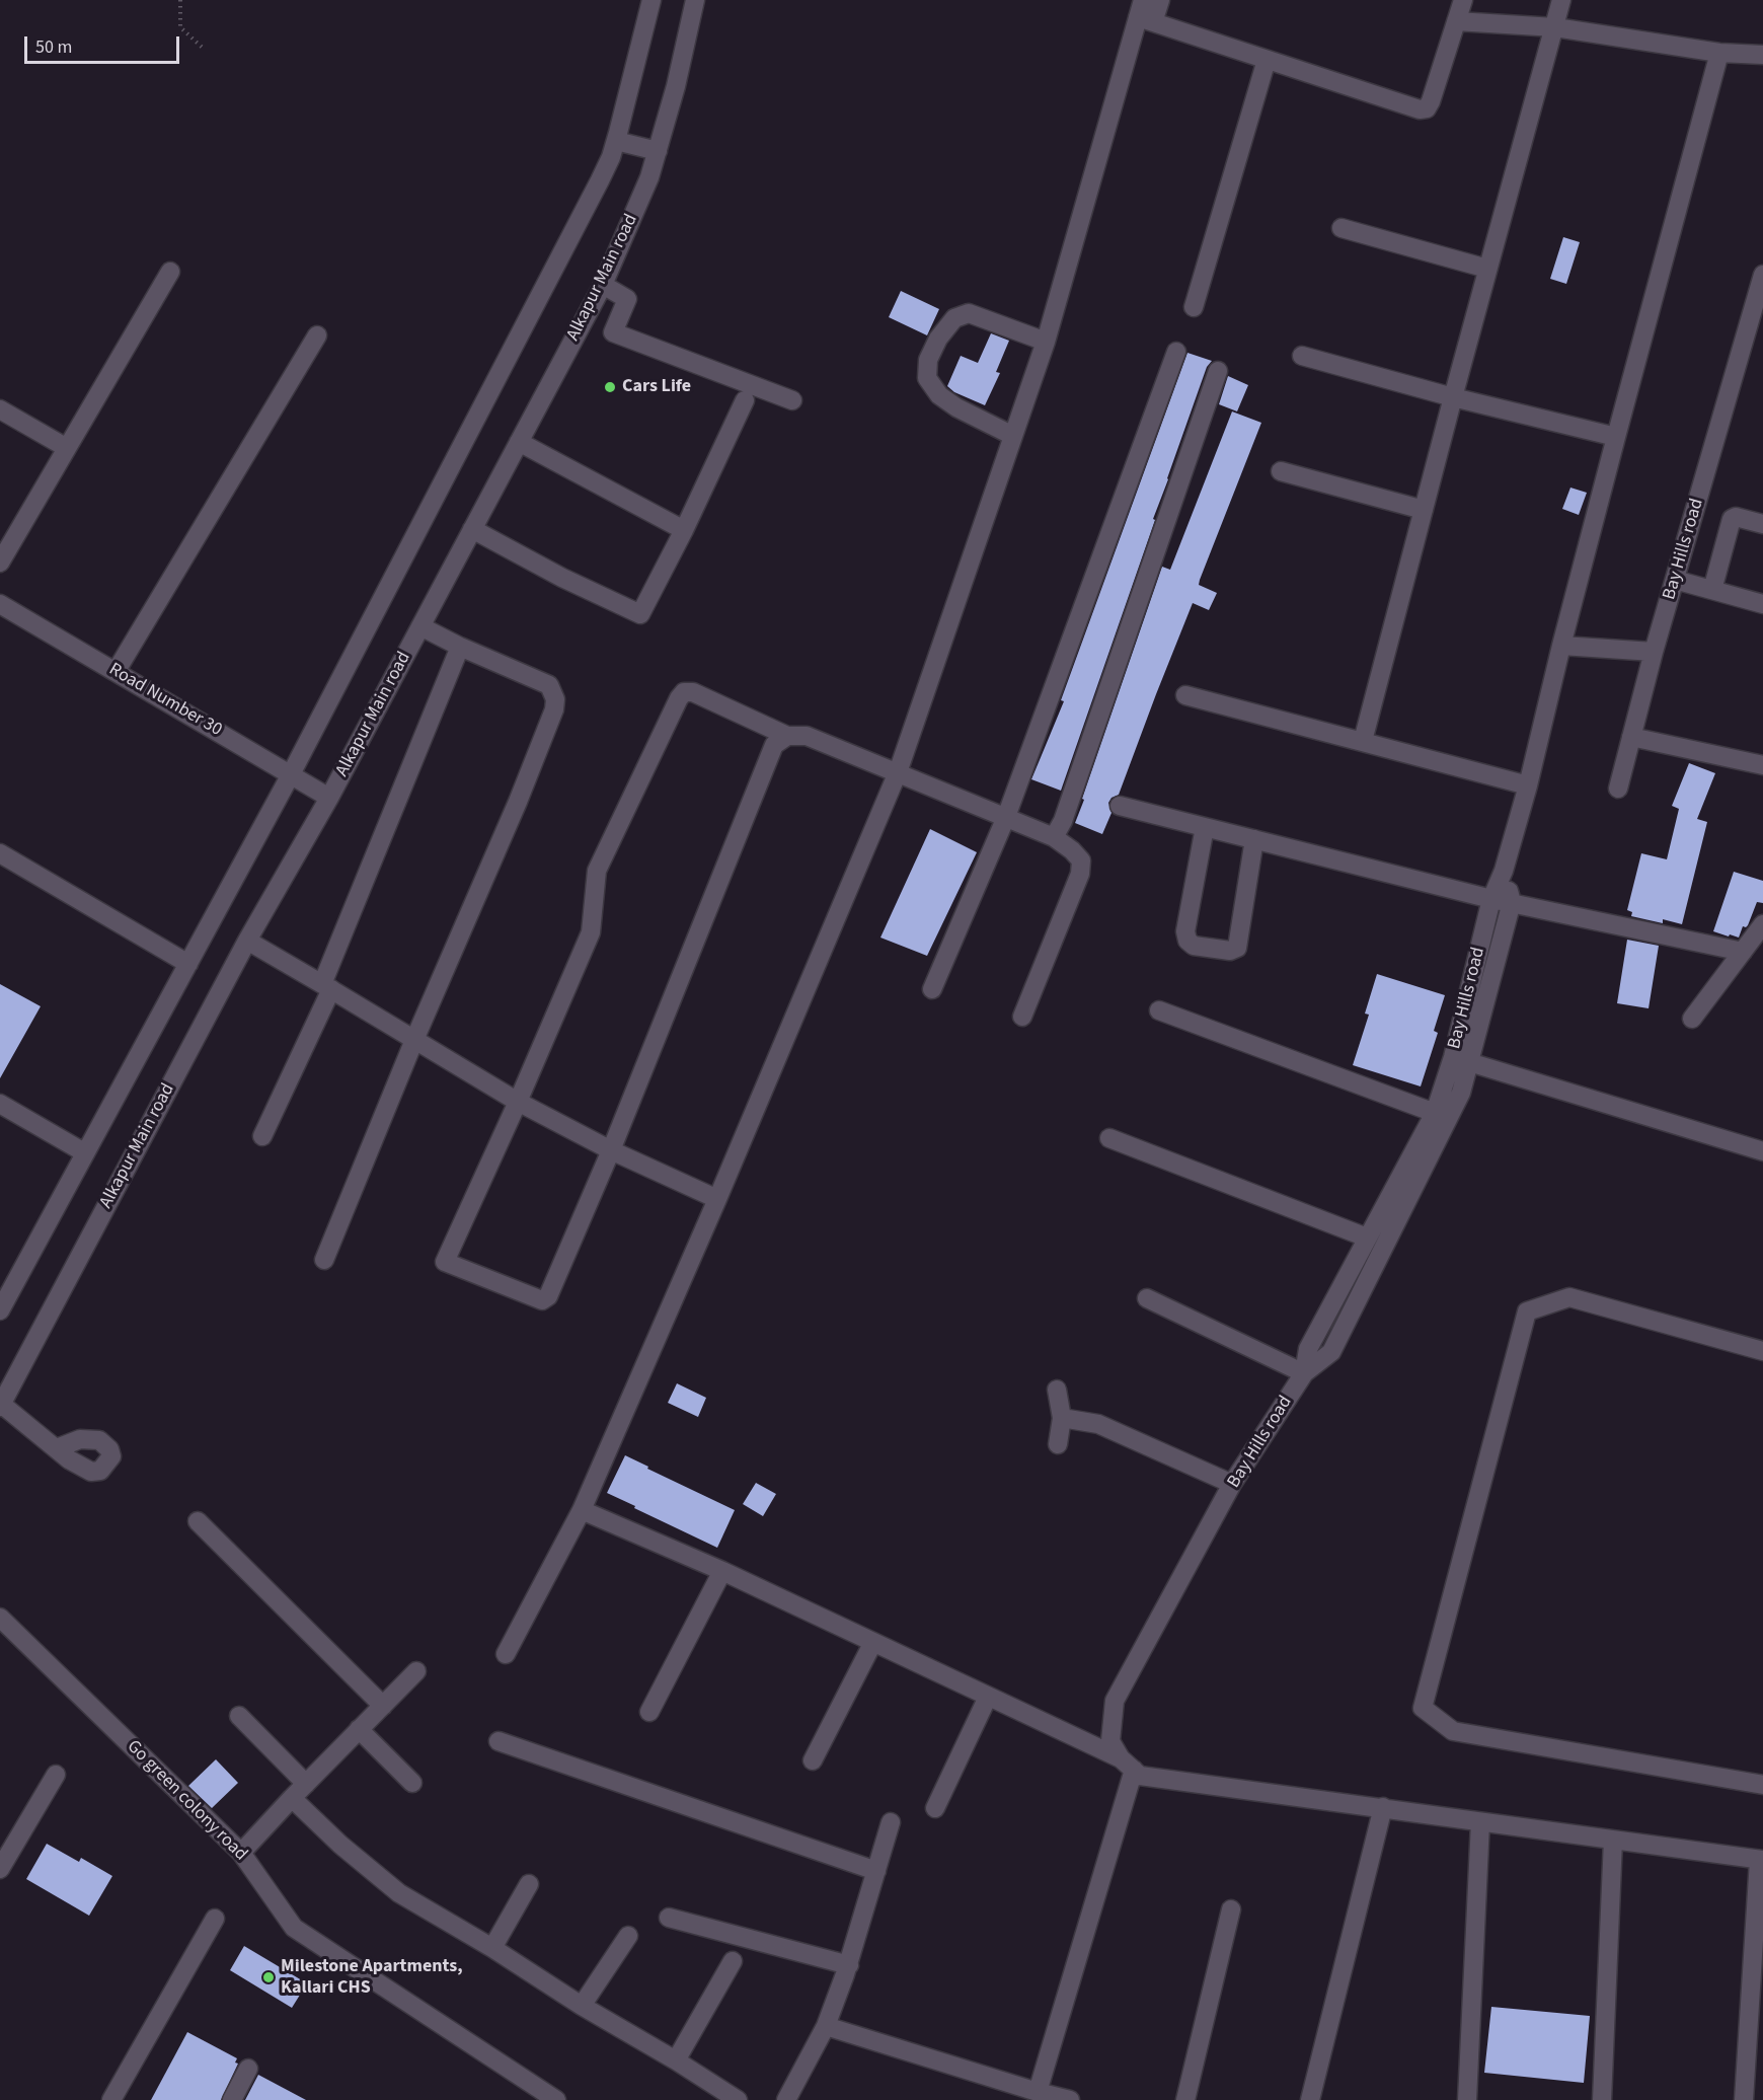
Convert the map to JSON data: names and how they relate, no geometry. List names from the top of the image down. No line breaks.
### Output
{"streets":{"street":["Alkapur Main road","Bay Hills road","Road Number 30","Go green colony road"]},"crossings":[["Alkapur Main road","Road Number 30"]],"places":["Cars Life","Milestone Apartments, Kallari CHS"],"scale_bar":"50 m"}
